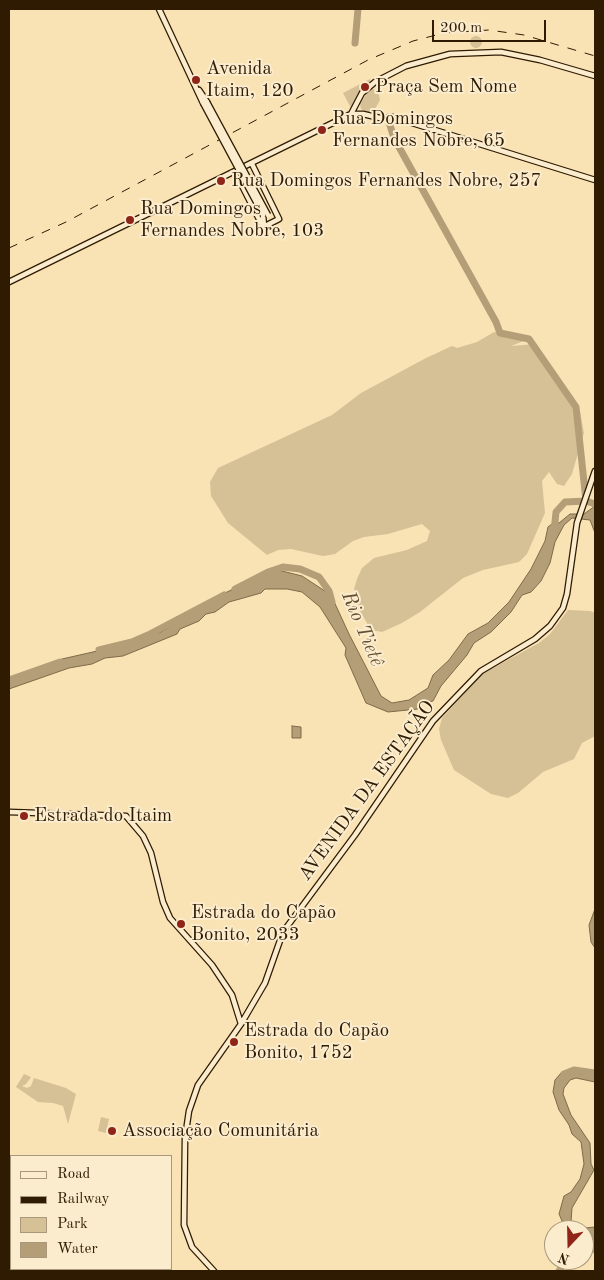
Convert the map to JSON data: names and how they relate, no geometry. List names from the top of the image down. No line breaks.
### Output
{"streets":{"street":["AVENIDA DA ESTAÇÃO"]},"water":["Rio Tietê"],"places":["Avenida Itaim, 120","Praça Sem Nome","Rua Domingos Fernandes Nobre, 65","Rua Domingos Fernandes Nobre, 257","Rua Domingos Fernandes Nobre, 103","Estrada do Itaim","Estrada do Capão Bonito, 2033","Estrada do Capão Bonito, 1752","Associação Comunitária"],"legend":["Road","Railway","Park","Water"],"scale_bar":"200 m","north":"bottom"}
